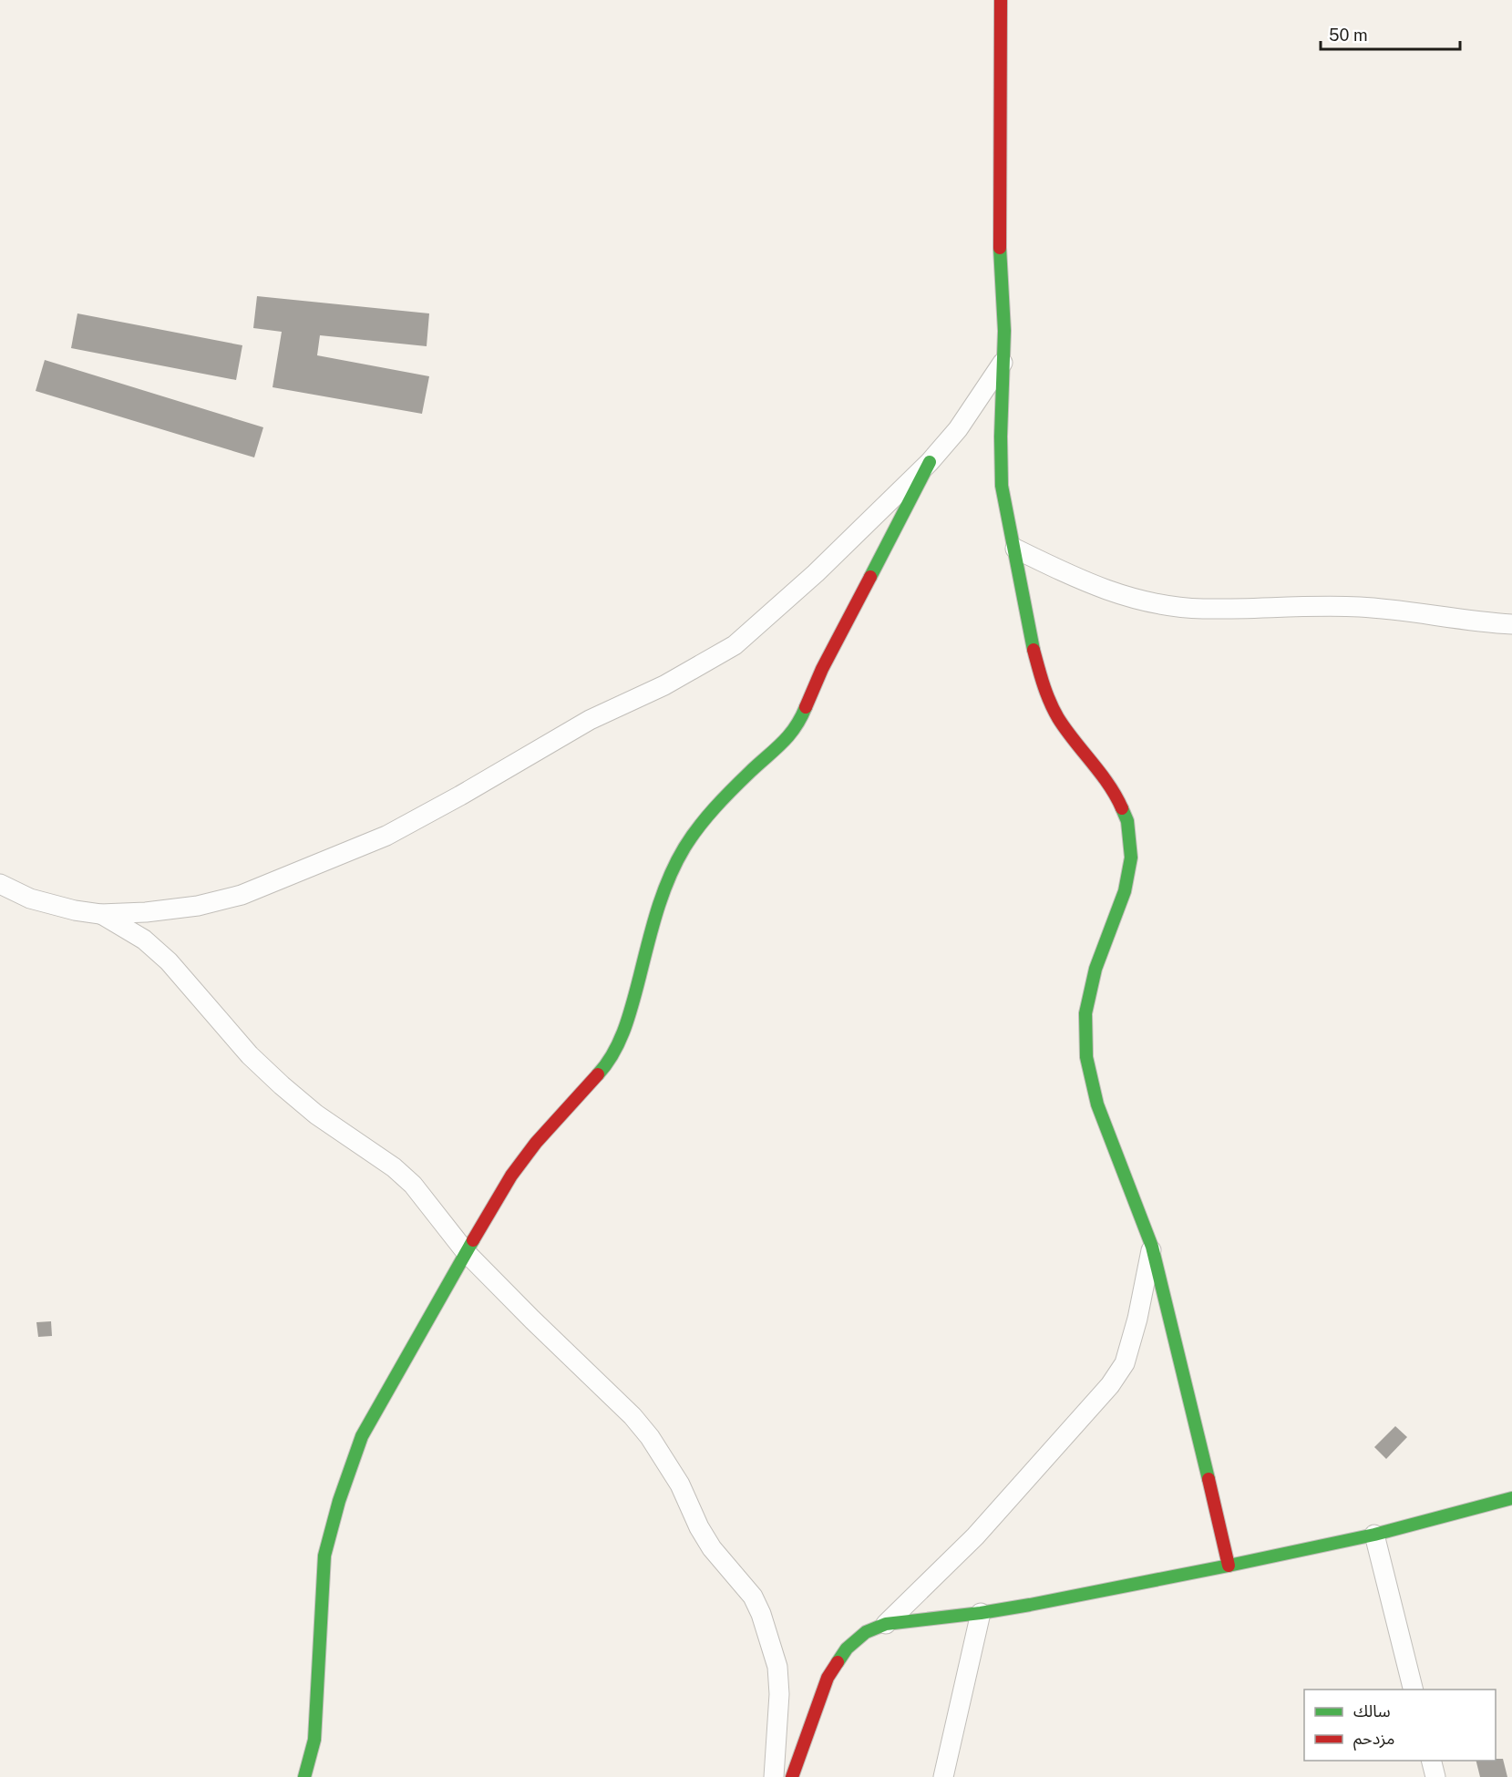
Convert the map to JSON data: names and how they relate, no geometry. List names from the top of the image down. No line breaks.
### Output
{"legend":["سالك","مزدحم"],"scale_bar":"50 m"}
